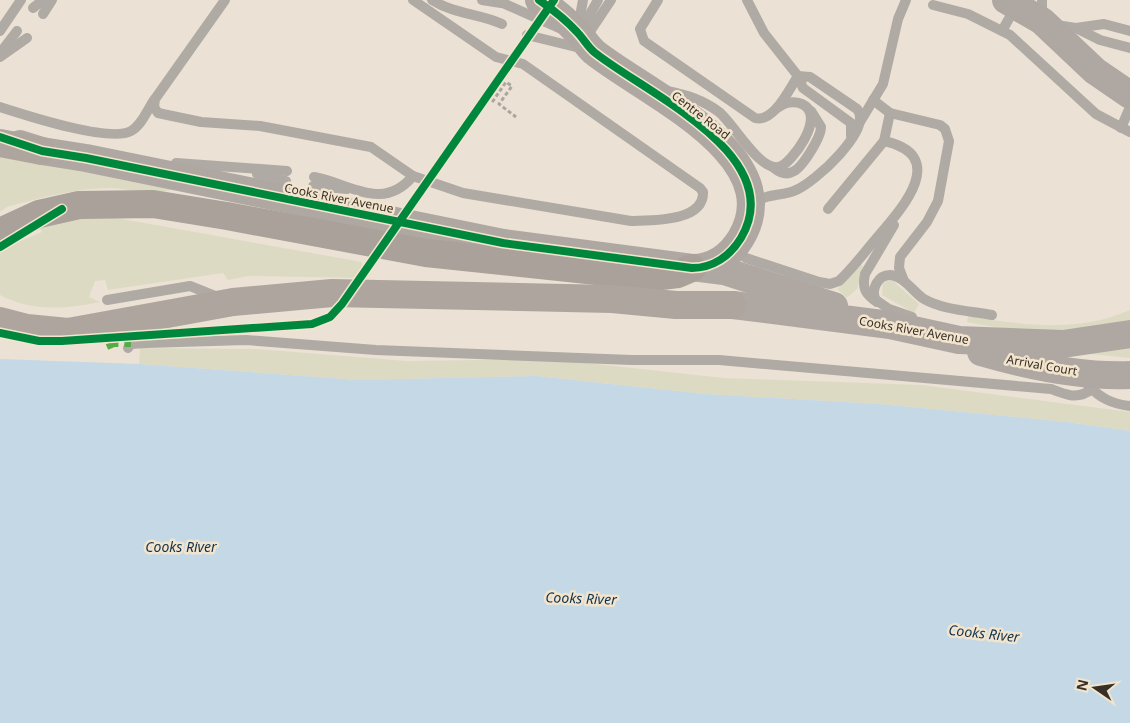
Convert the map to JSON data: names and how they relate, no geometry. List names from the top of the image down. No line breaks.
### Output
{"streets":{"street":["Centre Road","Cooks River Avenue","Arrival Court"]},"crossings":[["Centre Road","Cooks River Avenue"],["Cooks River Avenue","Arrival Court"]],"water":["Cooks River"],"north":"left"}
